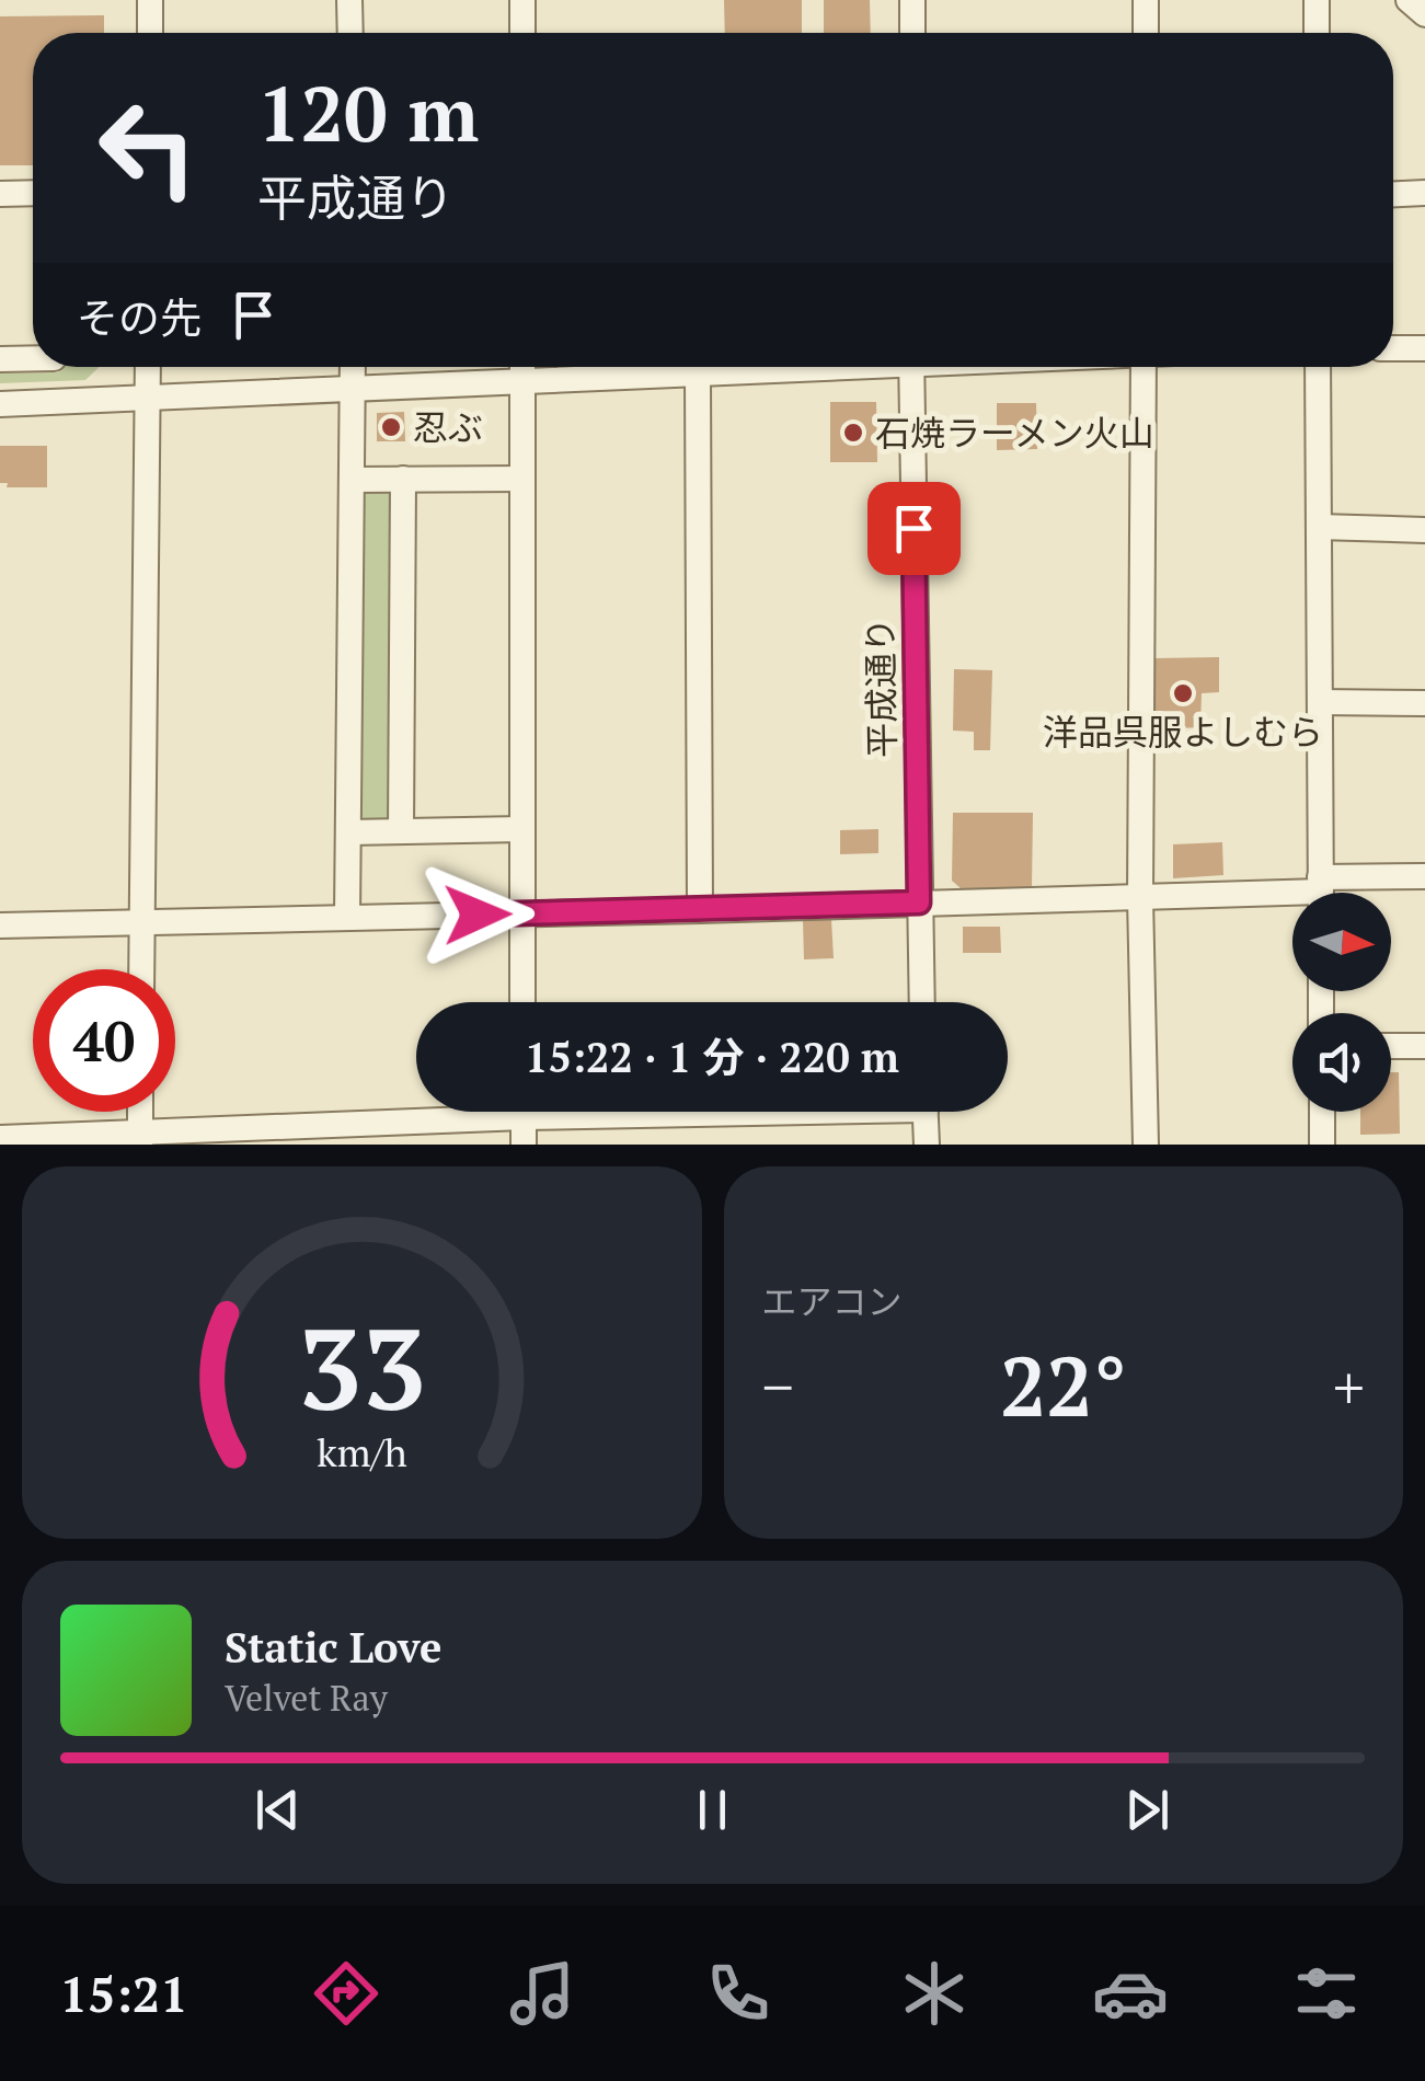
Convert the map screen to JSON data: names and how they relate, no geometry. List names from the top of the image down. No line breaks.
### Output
{"streets":{"street":["平成通り"]},"places":["忍ぶ","石焼ラーメン火山","洋品呉服よしむら"],"north":"right","page":{"turn":["120 m","平成通り"],"then":"その先","limit":"40","trip":"15:22 · 1 分 · 220 m","tile":"エアコン","heat":["−","22°","+"],"song":["Static Love","Velvet Ray"],"tabs":"15:21","gauge":["33","km/h"]}}
